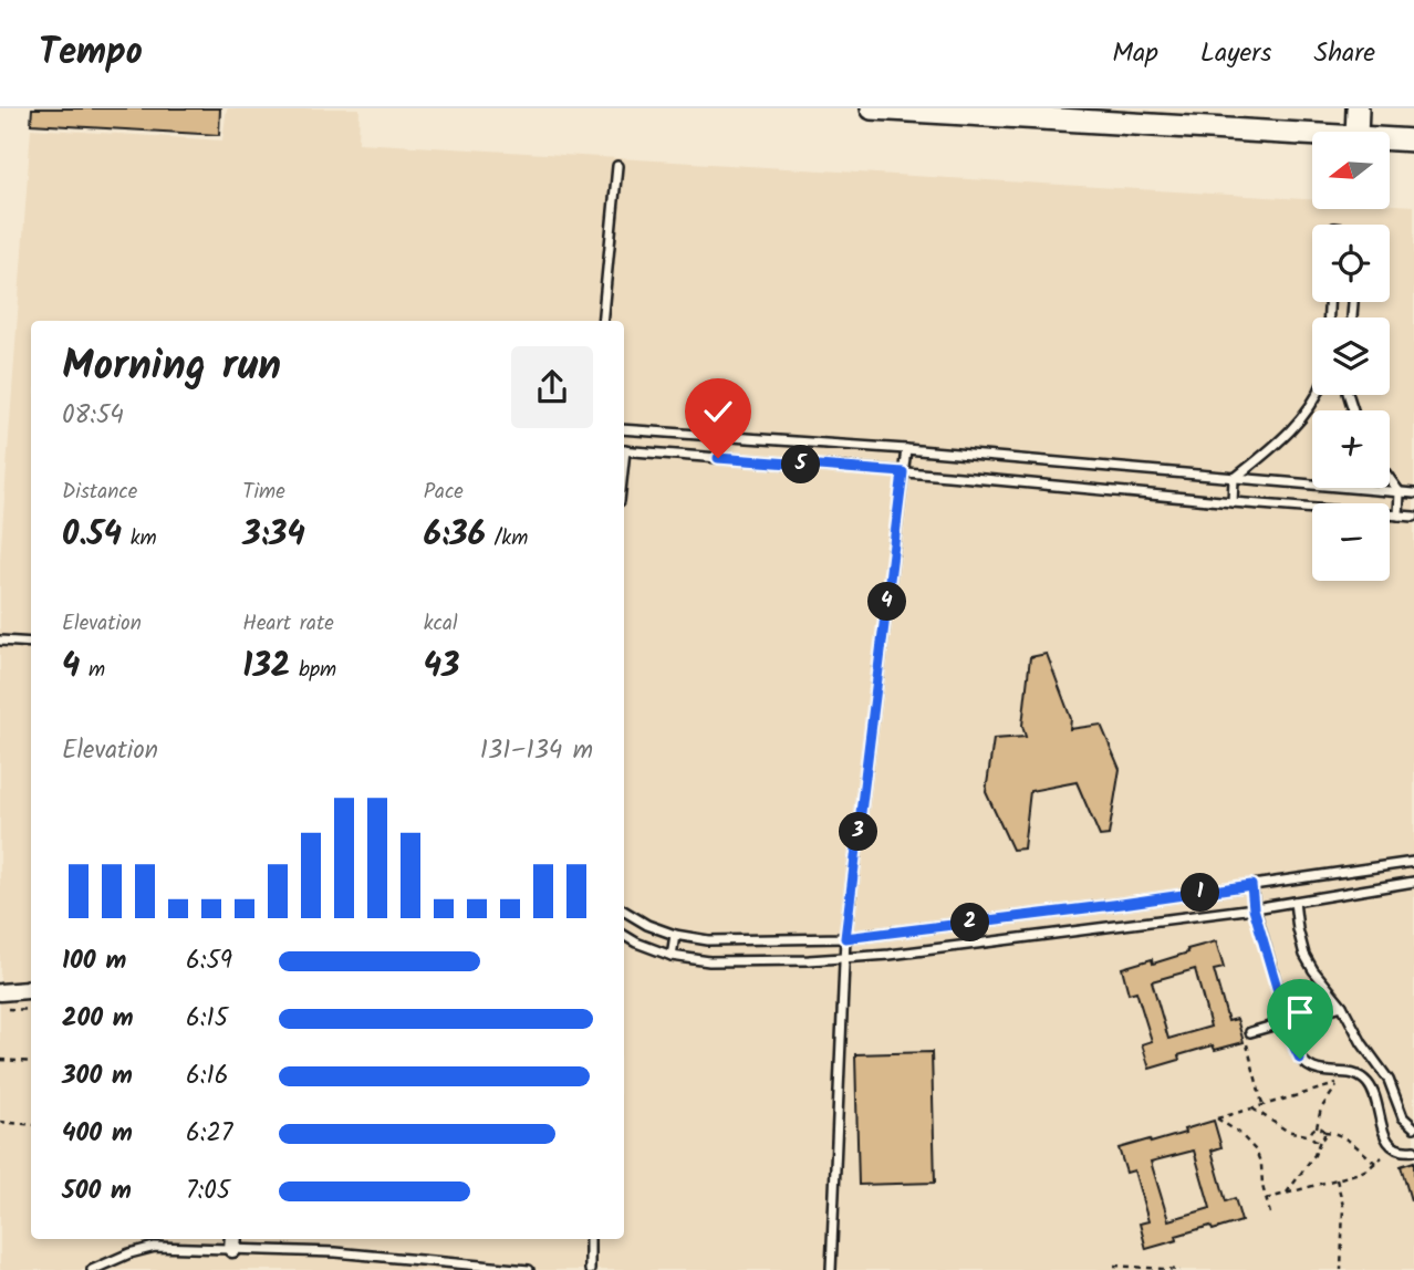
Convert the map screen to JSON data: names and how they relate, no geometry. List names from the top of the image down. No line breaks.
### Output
{"north":"left","page":{"header":"Tempo","nav":["Map","Layers","Share"],"map_buttons":["+","−"],"heading":["Morning run","08:54"],"pins":["5","4","3","1","2"],"stats":[["Distance","0.54 km"],["Time","3:34"],["Pace","6:36 /km"],["Elevation","4 m"],["Heart rate","132 bpm"],["kcal","43"]],"chart":["Elevation","131–134 m"],"list":[{"name":"100 m","note":"6:59"},{"name":"200 m","note":"6:15"},{"name":"300 m","note":"6:16"},{"name":"400 m","note":"6:27"},{"name":"500 m","note":"7:05"}]}}
